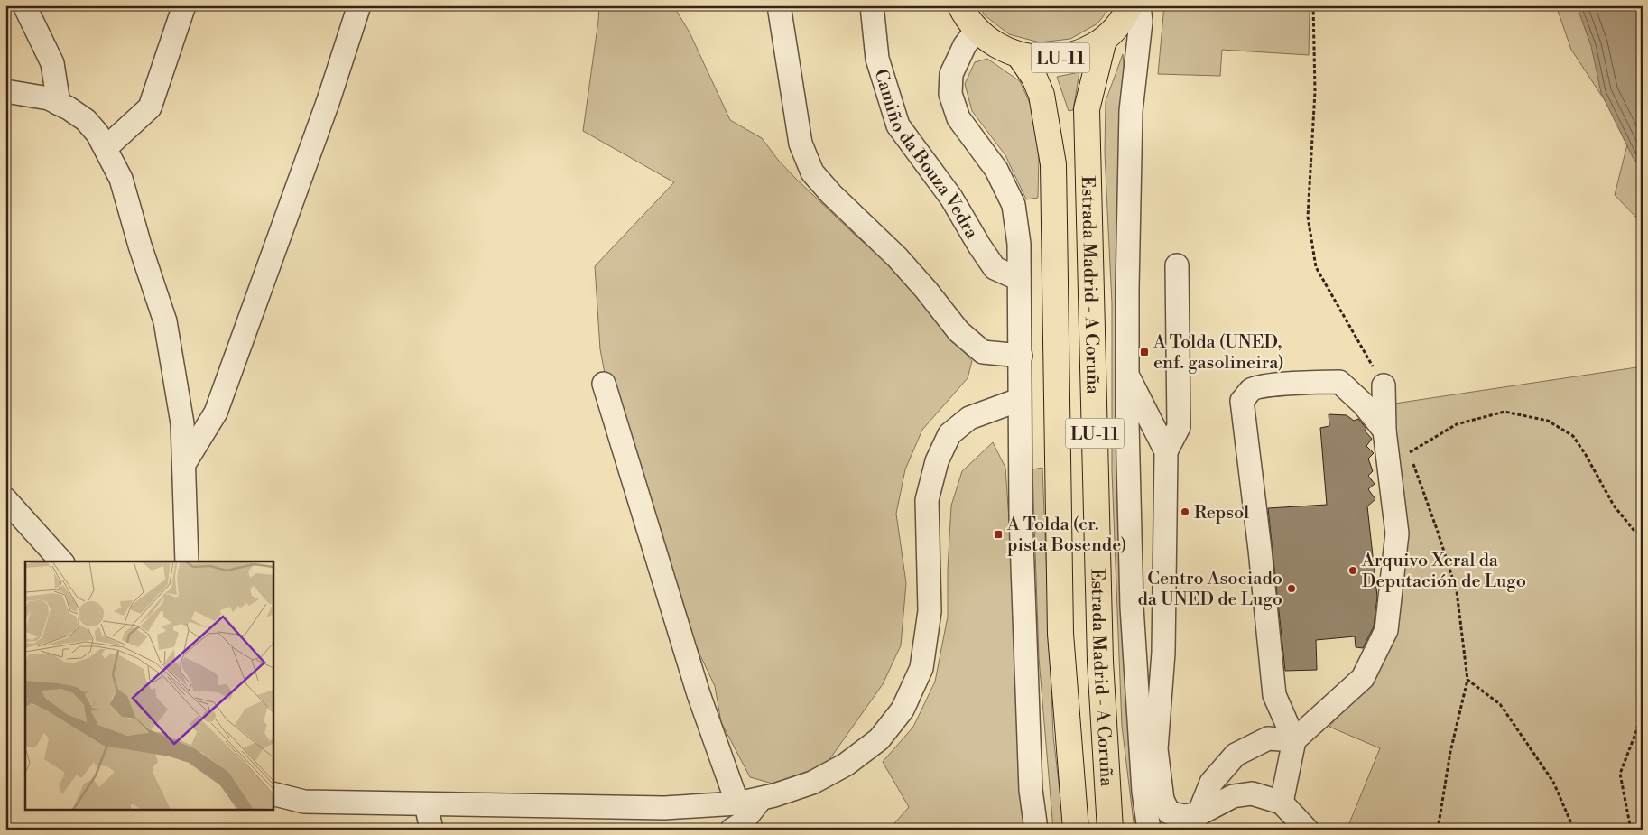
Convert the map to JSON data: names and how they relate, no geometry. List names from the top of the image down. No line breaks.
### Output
{"streets":{"highway":["LU-11","Estrada Madrid - A Coruña"],"street":["Camiño da Bouza Vedra"]},"places":{"transit":["A Tolda (UNED, enf. gasolineira)","A Tolda (cr. pista Bosende)"],"other":["Repsol","Arquivo Xeral da Deputación de Lugo","Centro Asociado da UNED de Lugo"]}}
